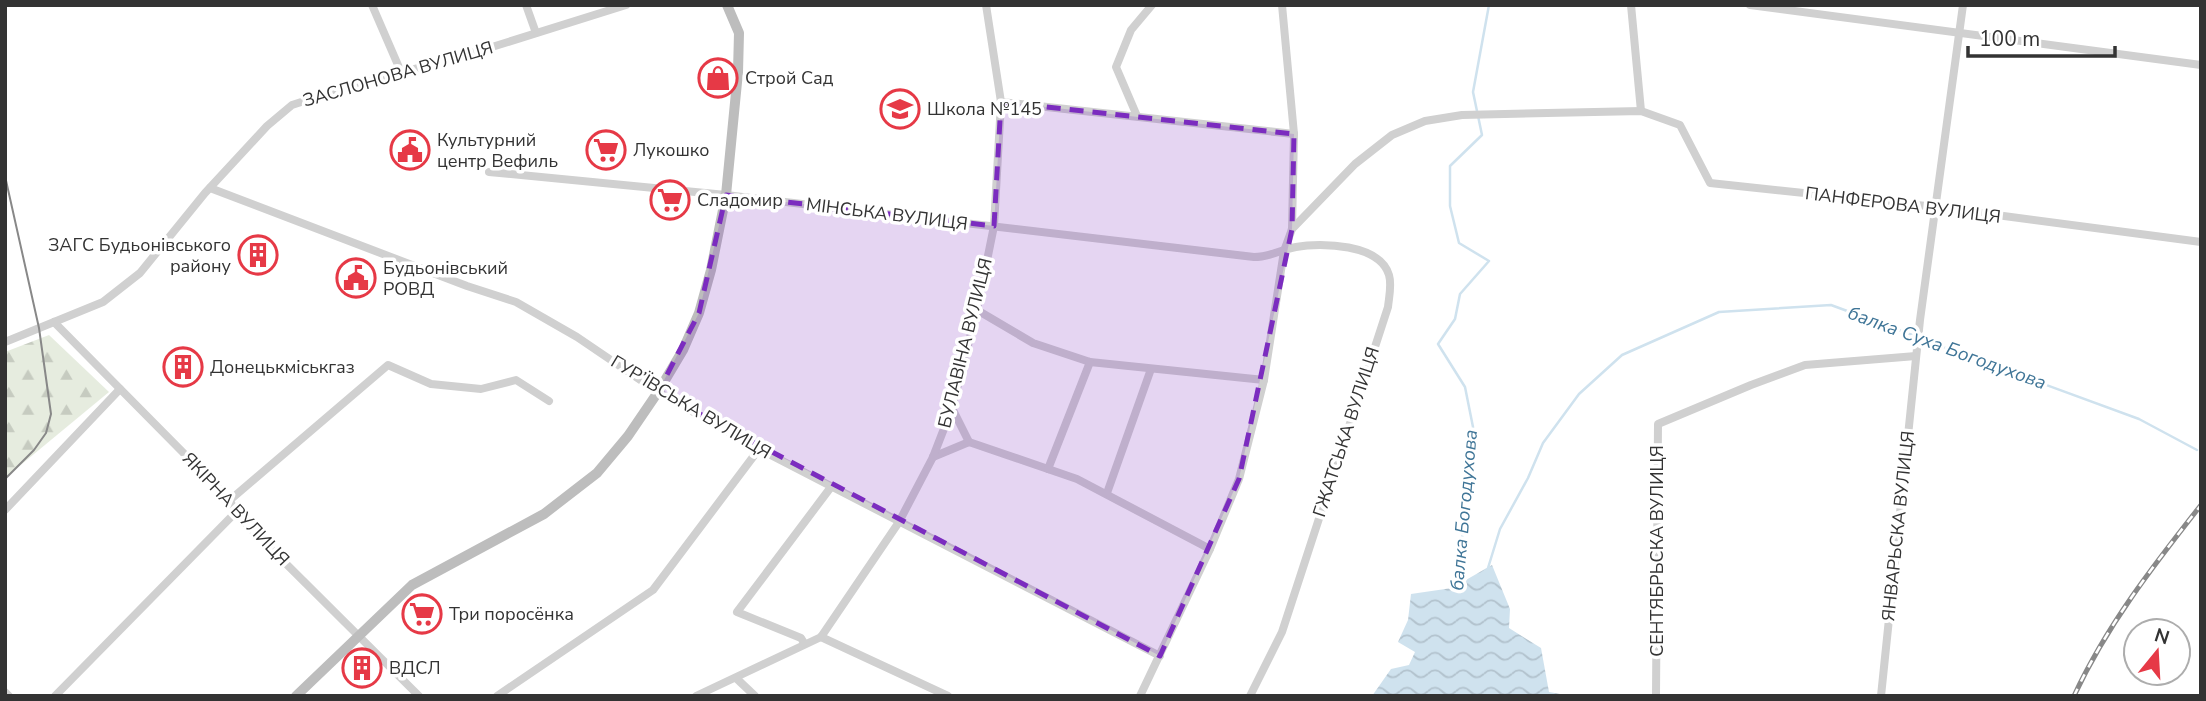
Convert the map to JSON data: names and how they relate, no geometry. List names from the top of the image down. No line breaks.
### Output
{"streets":{"street":["ЗАСЛОНОВА ВУЛИЦЯ","ПАНФЕРОВА ВУЛИЦЯ","МІНСЬКА ВУЛИЦЯ","БУЛАВІНА ВУЛИЦЯ","ГУР’ЇВСЬКА ВУЛИЦЯ","ГЖАТСЬКА ВУЛИЦЯ","ЯКІРНА ВУЛИЦЯ","ЯНВАРЬСКА ВУЛИЦЯ","СЕНТЯБРЬСКА ВУЛИЦЯ"]},"crossings":[["ЗАСЛОНОВА ВУЛИЦЯ","ГУР’ЇВСЬКА ВУЛИЦЯ"],["ЗАСЛОНОВА ВУЛИЦЯ","ЯКІРНА ВУЛИЦЯ"],["ПАНФЕРОВА ВУЛИЦЯ","ЯНВАРЬСКА ВУЛИЦЯ"],["МІНСЬКА ВУЛИЦЯ","БУЛАВІНА ВУЛИЦЯ"],["МІНСЬКА ВУЛИЦЯ","ГЖАТСЬКА ВУЛИЦЯ"],["БУЛАВІНА ВУЛИЦЯ","ГУР’ЇВСЬКА ВУЛИЦЯ"],["ЯНВАРЬСКА ВУЛИЦЯ","СЕНТЯБРЬСКА ВУЛИЦЯ"]],"water":["балка Суха Богодухова","балка Богодухова"],"places":{"shop":["Строй Сад"],"school or university":["Школа №145"],"public building":["Культурний центр Вефиль","Будьонівський РОВД"],"supermarket":["Лукошко","Сладомир","Три поросёнка"],"building":["ЗАГС Будьонівського району","Донецькміськгаз","ВДСЛ"]},"scale_bar":"100 m","north":"top"}
